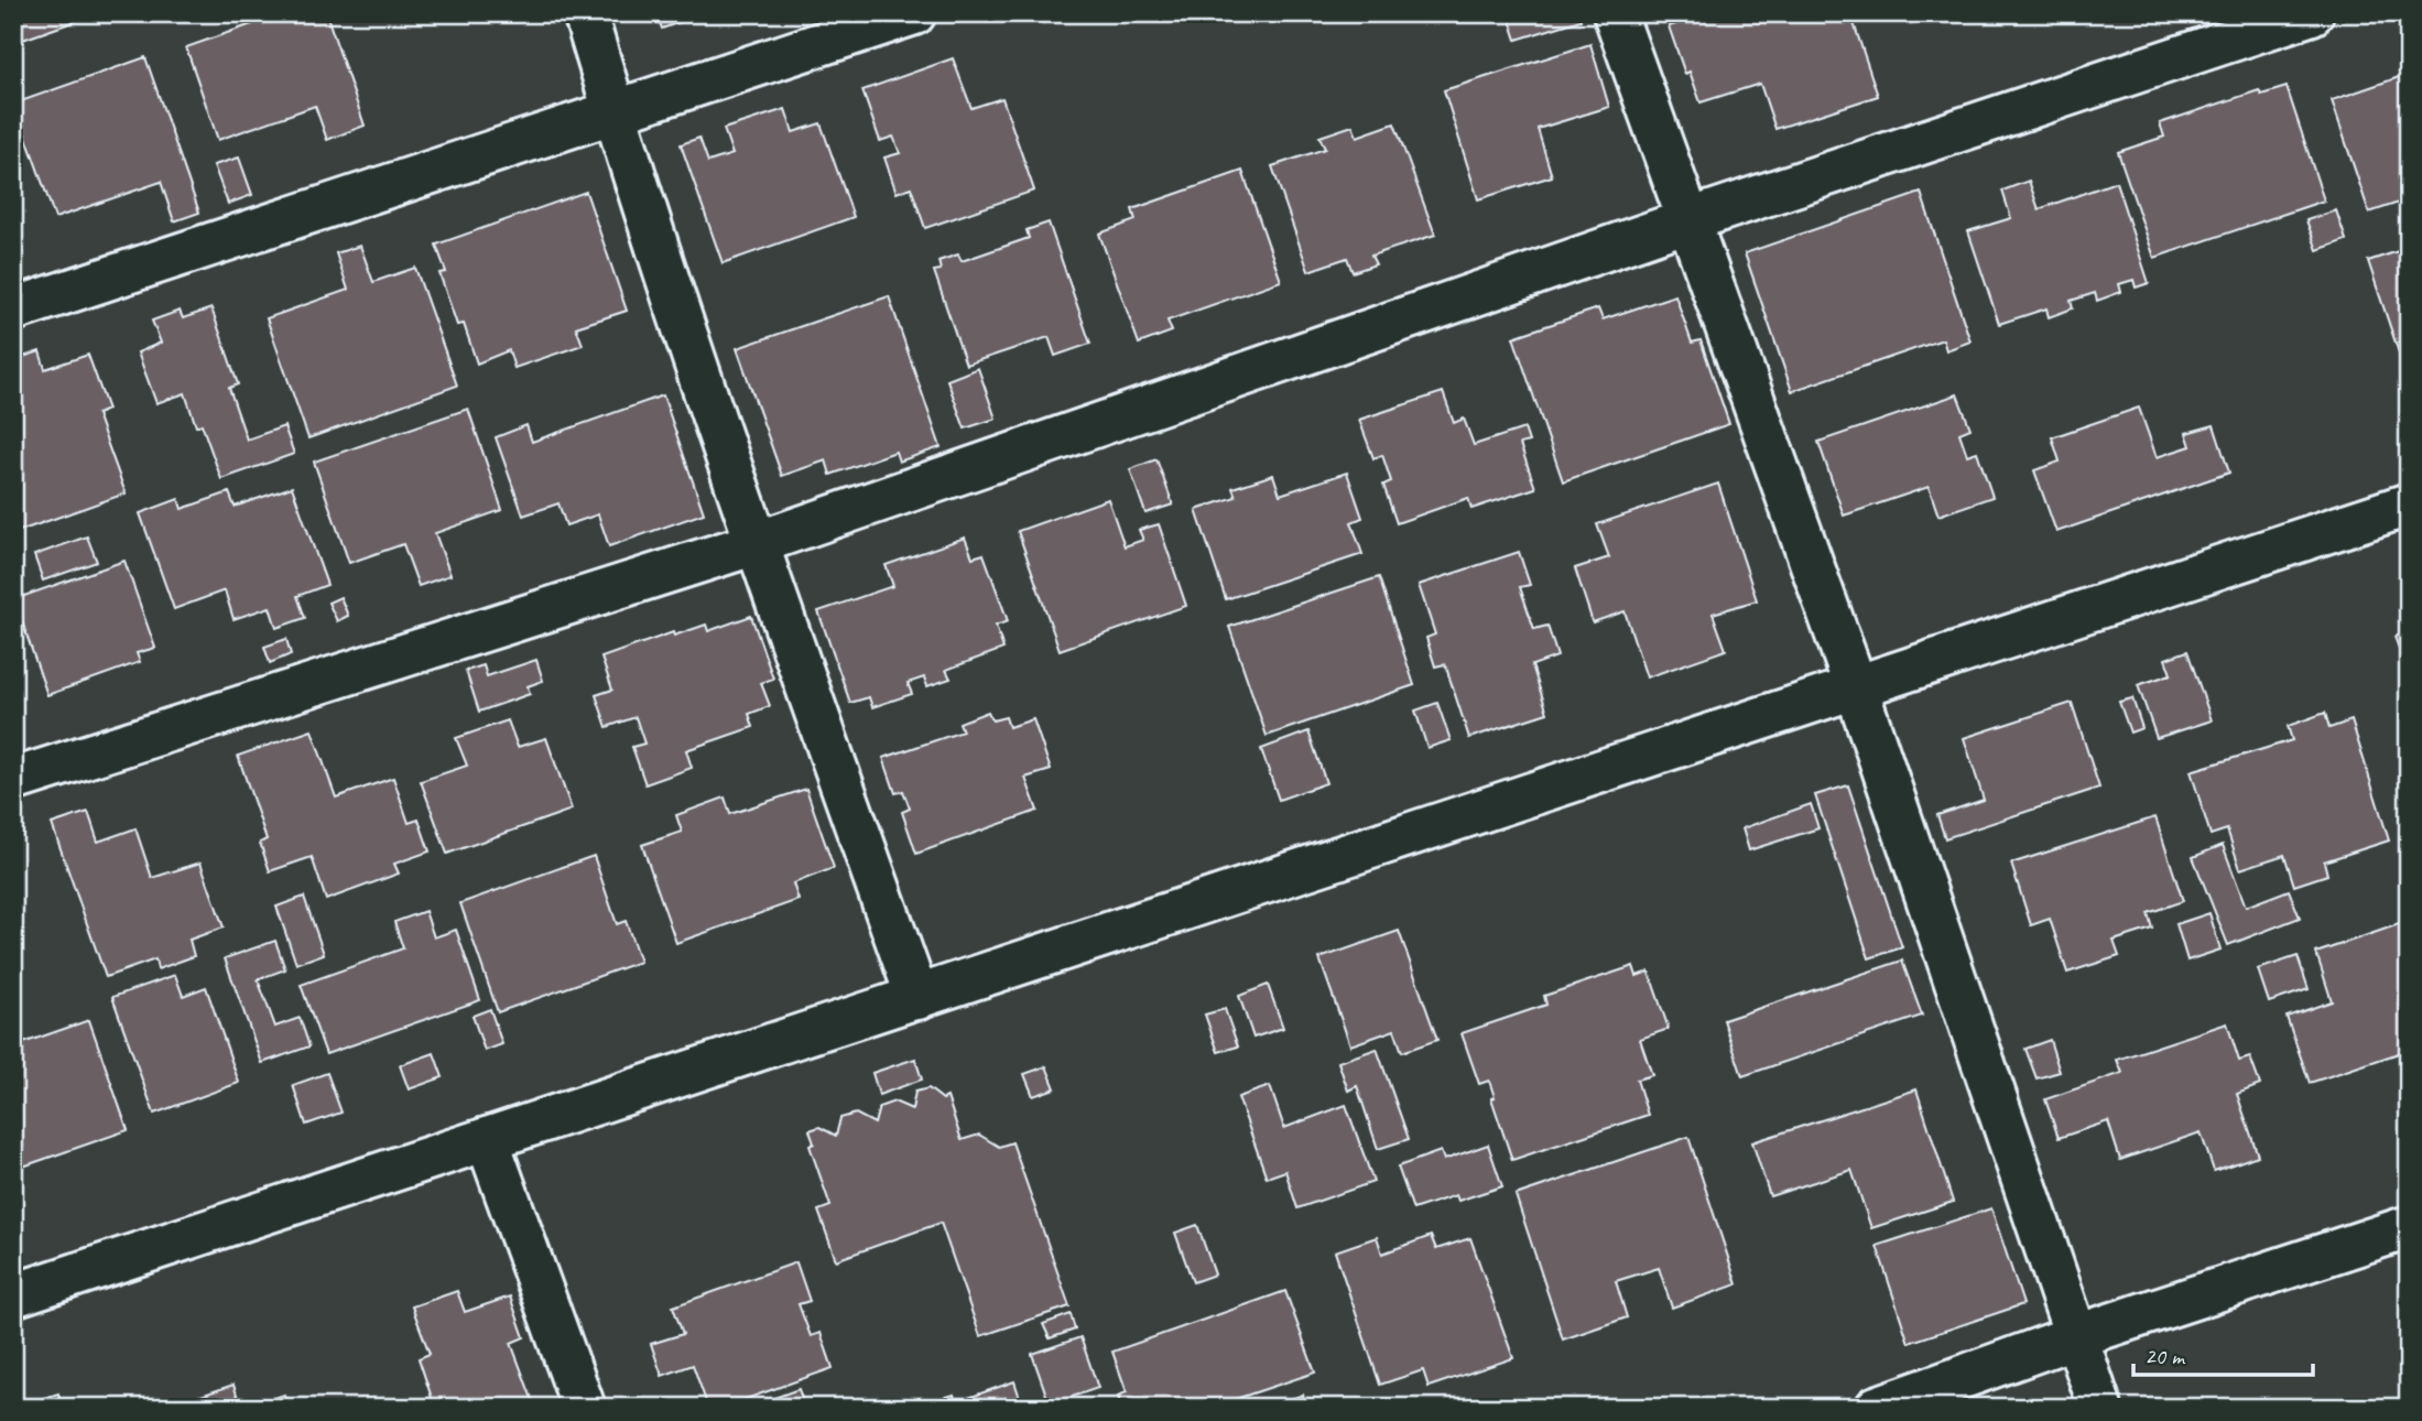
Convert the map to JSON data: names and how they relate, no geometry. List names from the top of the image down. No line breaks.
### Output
{"scale_bar":"20 m"}
